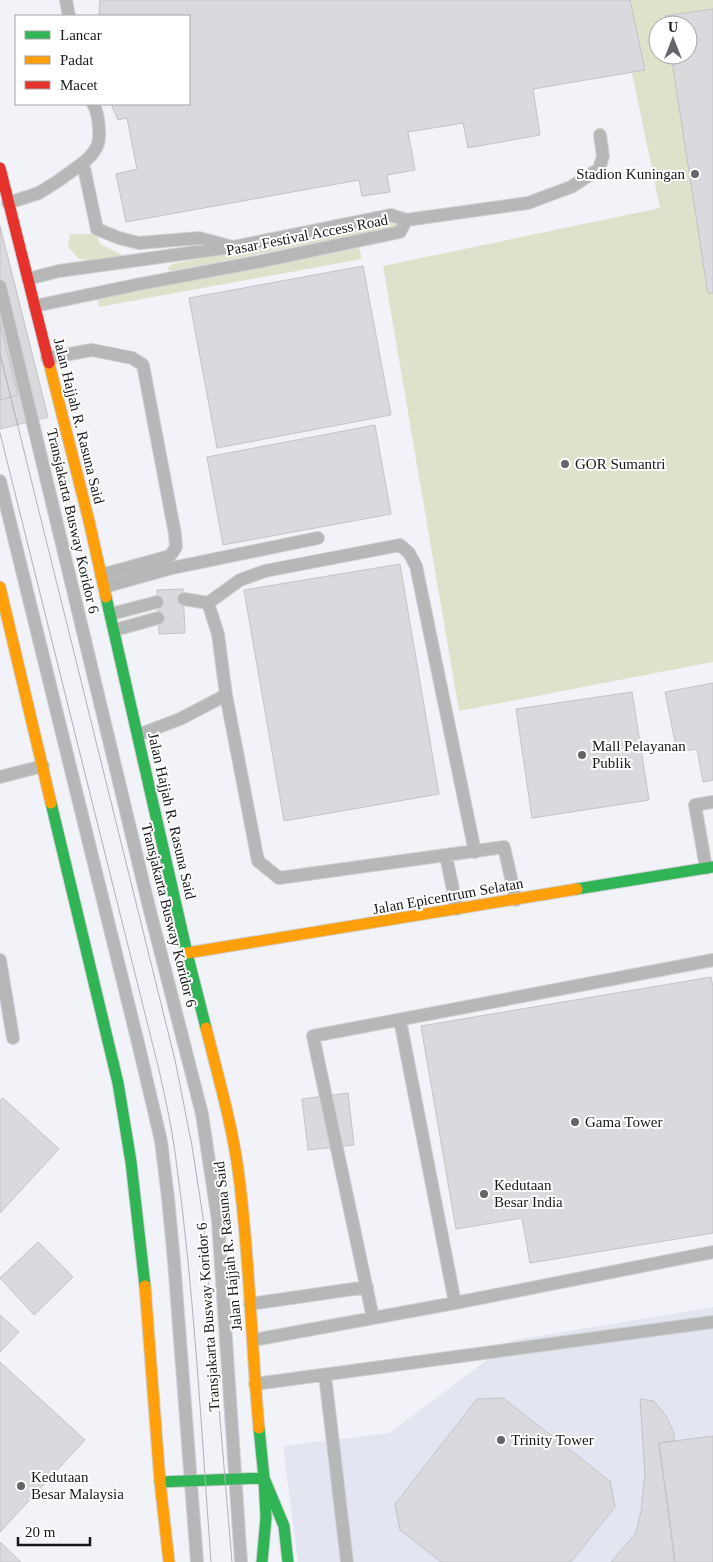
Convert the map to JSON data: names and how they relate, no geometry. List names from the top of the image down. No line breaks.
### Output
{"streets":{"main road":["Jalan Hajjah R. Rasuna Said","Jalan Epicentrum Selatan"],"lane":["Pasar Festival Access Road","Transjakarta Busway Koridor 6"]},"crossings":[["Pasar Festival Access Road","Jalan Hajjah R. Rasuna Said"],["Jalan Hajjah R. Rasuna Said","Jalan Epicentrum Selatan"]],"places":["Stadion Kuningan","GOR Sumantri","Mall Pelayanan Publik","Gama Tower","Kedutaan Besar India","Trinity Tower","Kedutaan Besar Malaysia"],"legend":["Lancar","Padat","Macet"],"scale_bar":"20 m","north":"top"}
